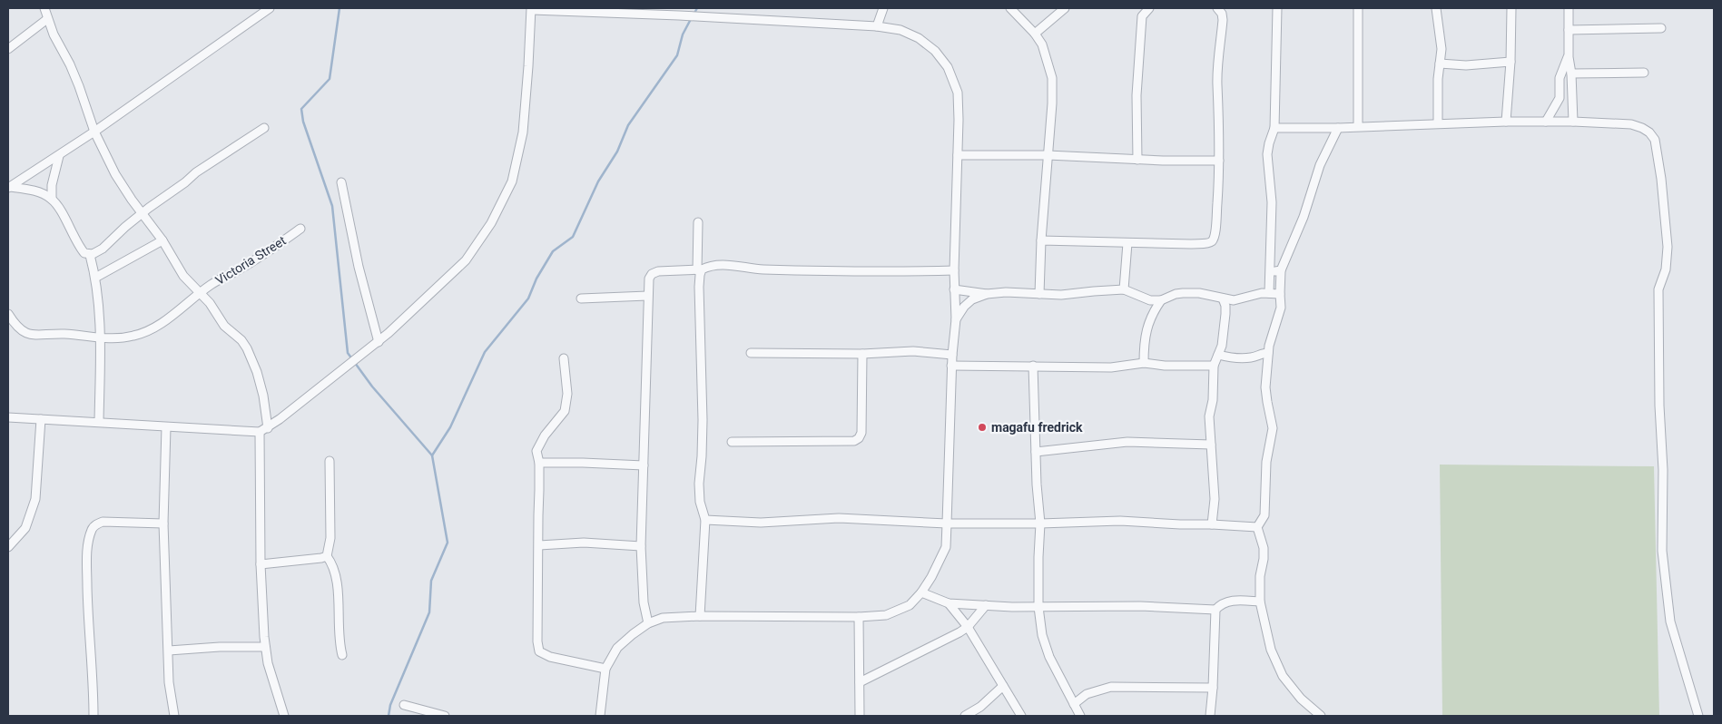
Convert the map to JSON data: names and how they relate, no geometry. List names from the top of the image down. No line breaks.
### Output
{"streets":{"street":["Victoria Street"]},"places":["magafu fredrick"]}
